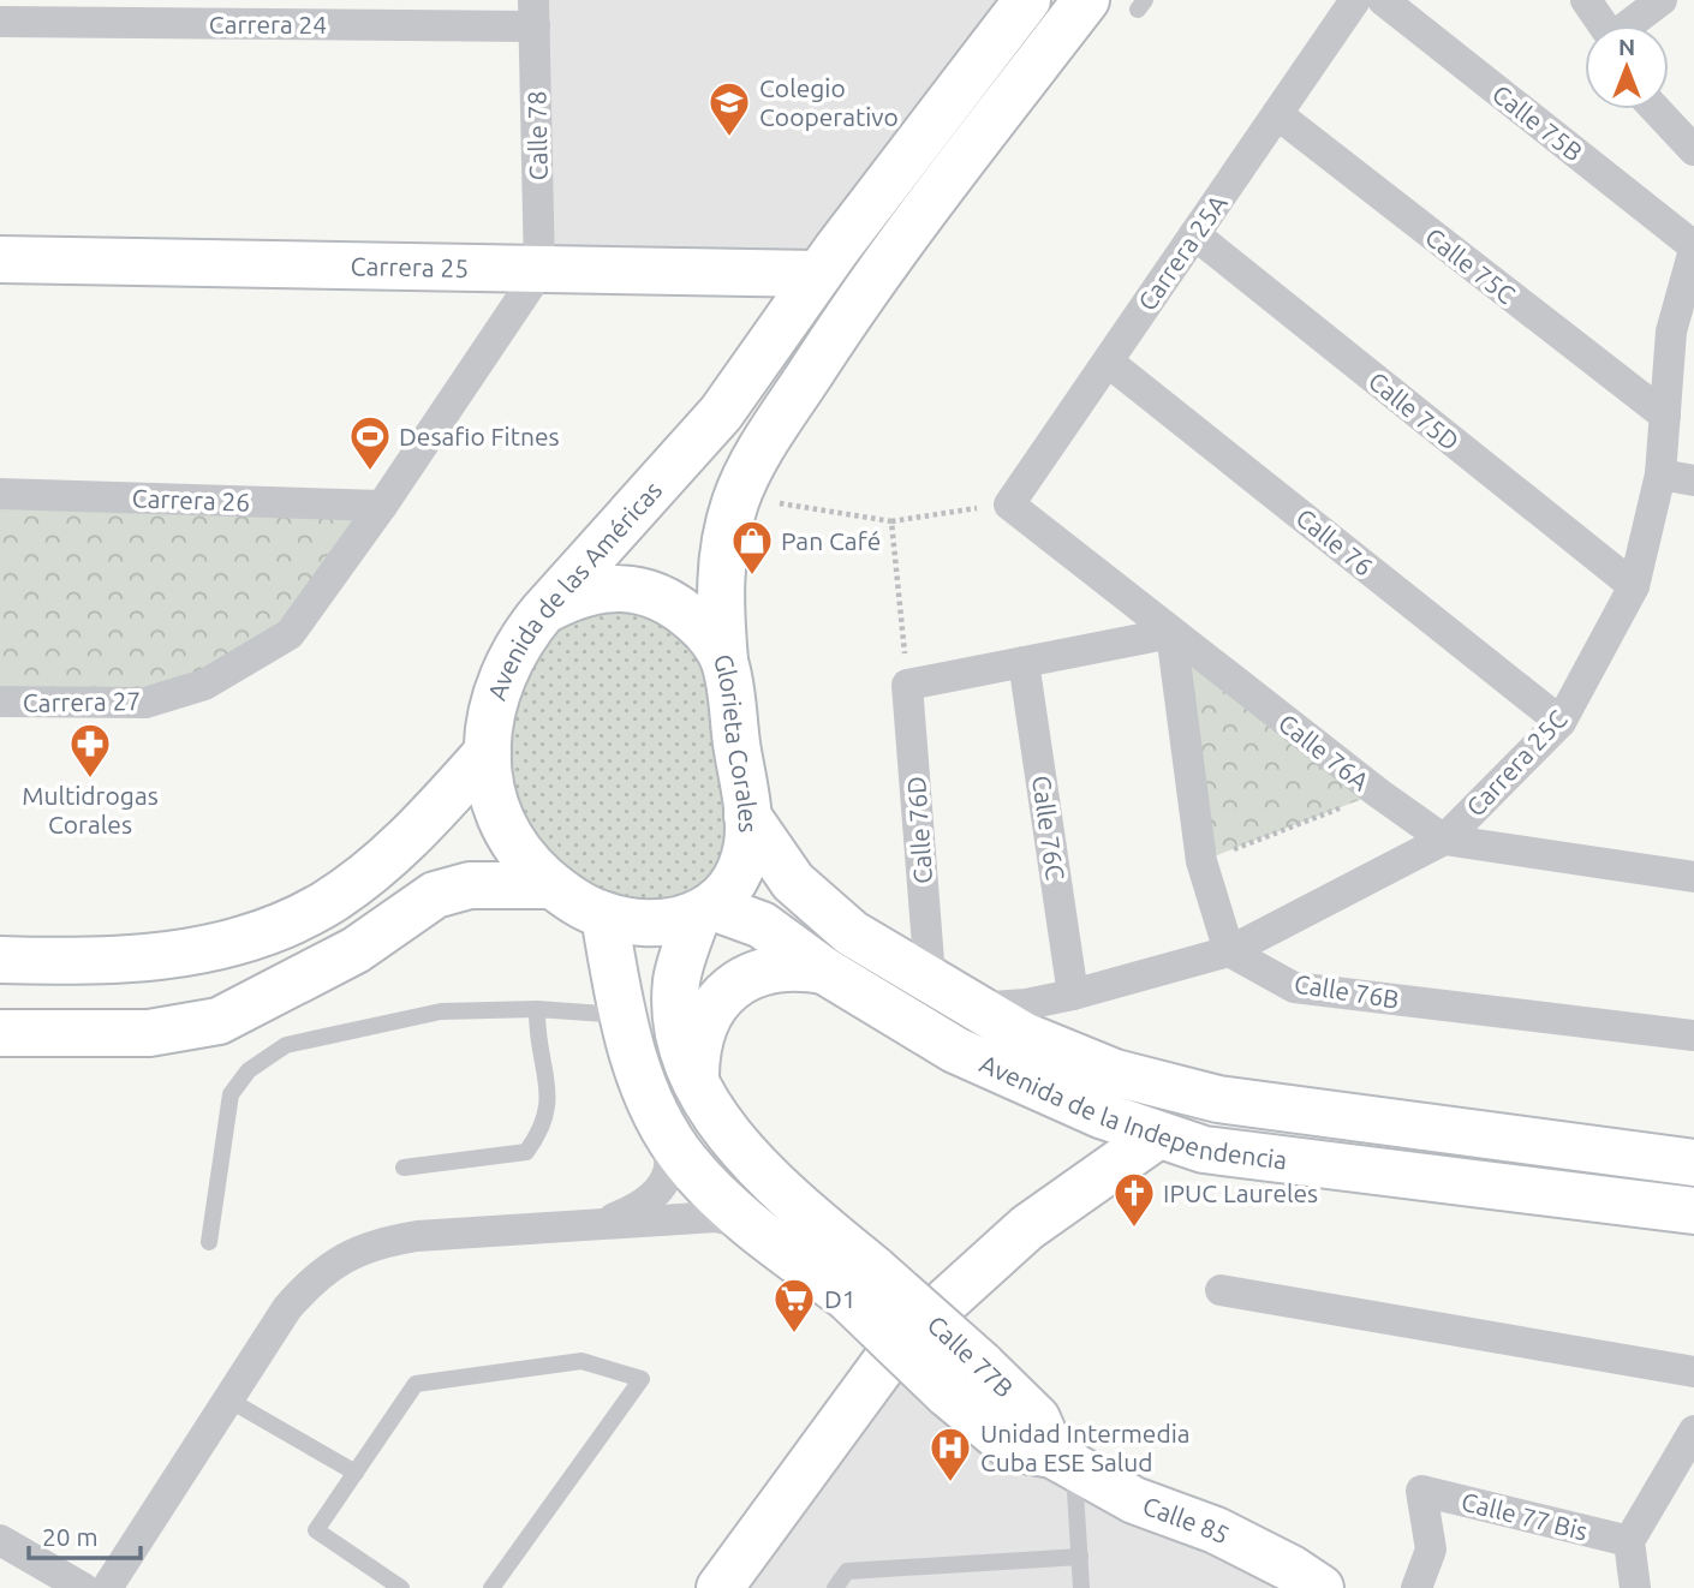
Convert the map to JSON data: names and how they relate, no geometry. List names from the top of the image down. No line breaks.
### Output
{"streets":{"main road":["Carrera 25","Avenida de las Américas","Glorieta Corales","Avenida de la Independencia","Calle 77B","Calle 85"],"street":["Carrera 24","Calle 75B","Calle 78","Carrera 25A","Calle 75C","Calle 75D","Carrera 26","Calle 76","Carrera 27","Calle 76A","Carrera 25C","Calle 76C","Calle 76D","Calle 76B","Calle 77 Bis"]},"crossings":[["Carrera 24","Calle 78"],["Calle 75B","Carrera 25C"],["Calle 78","Carrera 25"],["Calle 78","Carrera 27"],["Carrera 25A","Calle 75C"],["Carrera 25A","Calle 75D"],["Carrera 25A","Calle 76"],["Carrera 25A","Calle 76A"],["Calle 75C","Carrera 25C"],["Carrera 25","Avenida de las Américas"],["Carrera 25","Carrera 27"],["Calle 75D","Carrera 25C"],["Carrera 26","Carrera 27"],["Calle 76","Carrera 25C"],["Avenida de las Américas","Glorieta Corales"],["Glorieta Corales","Avenida de la Independencia"],["Glorieta Corales","Calle 77B"],["Calle 76A","Carrera 25C"],["Carrera 25C","Calle 76C"],["Carrera 25C","Calle 76B"],["Carrera 25C","Avenida de la Independencia"],["Calle 76D","Avenida de la Independencia"],["Avenida de la Independencia","Calle 77B"],["Calle 77B","Calle 85"]],"places":{"school or university":["Colegio Cooperativo"],"sports":["Desafio Fitnes"],"shop":["Pan Café"],"pharmacy":["Multidrogas Corales"],"church":["IPUC Laureles"],"supermarket":["D1"],"hospital":["Unidad Intermedia Cuba ESE Salud"]},"scale_bar":"20 m","north":"top"}
